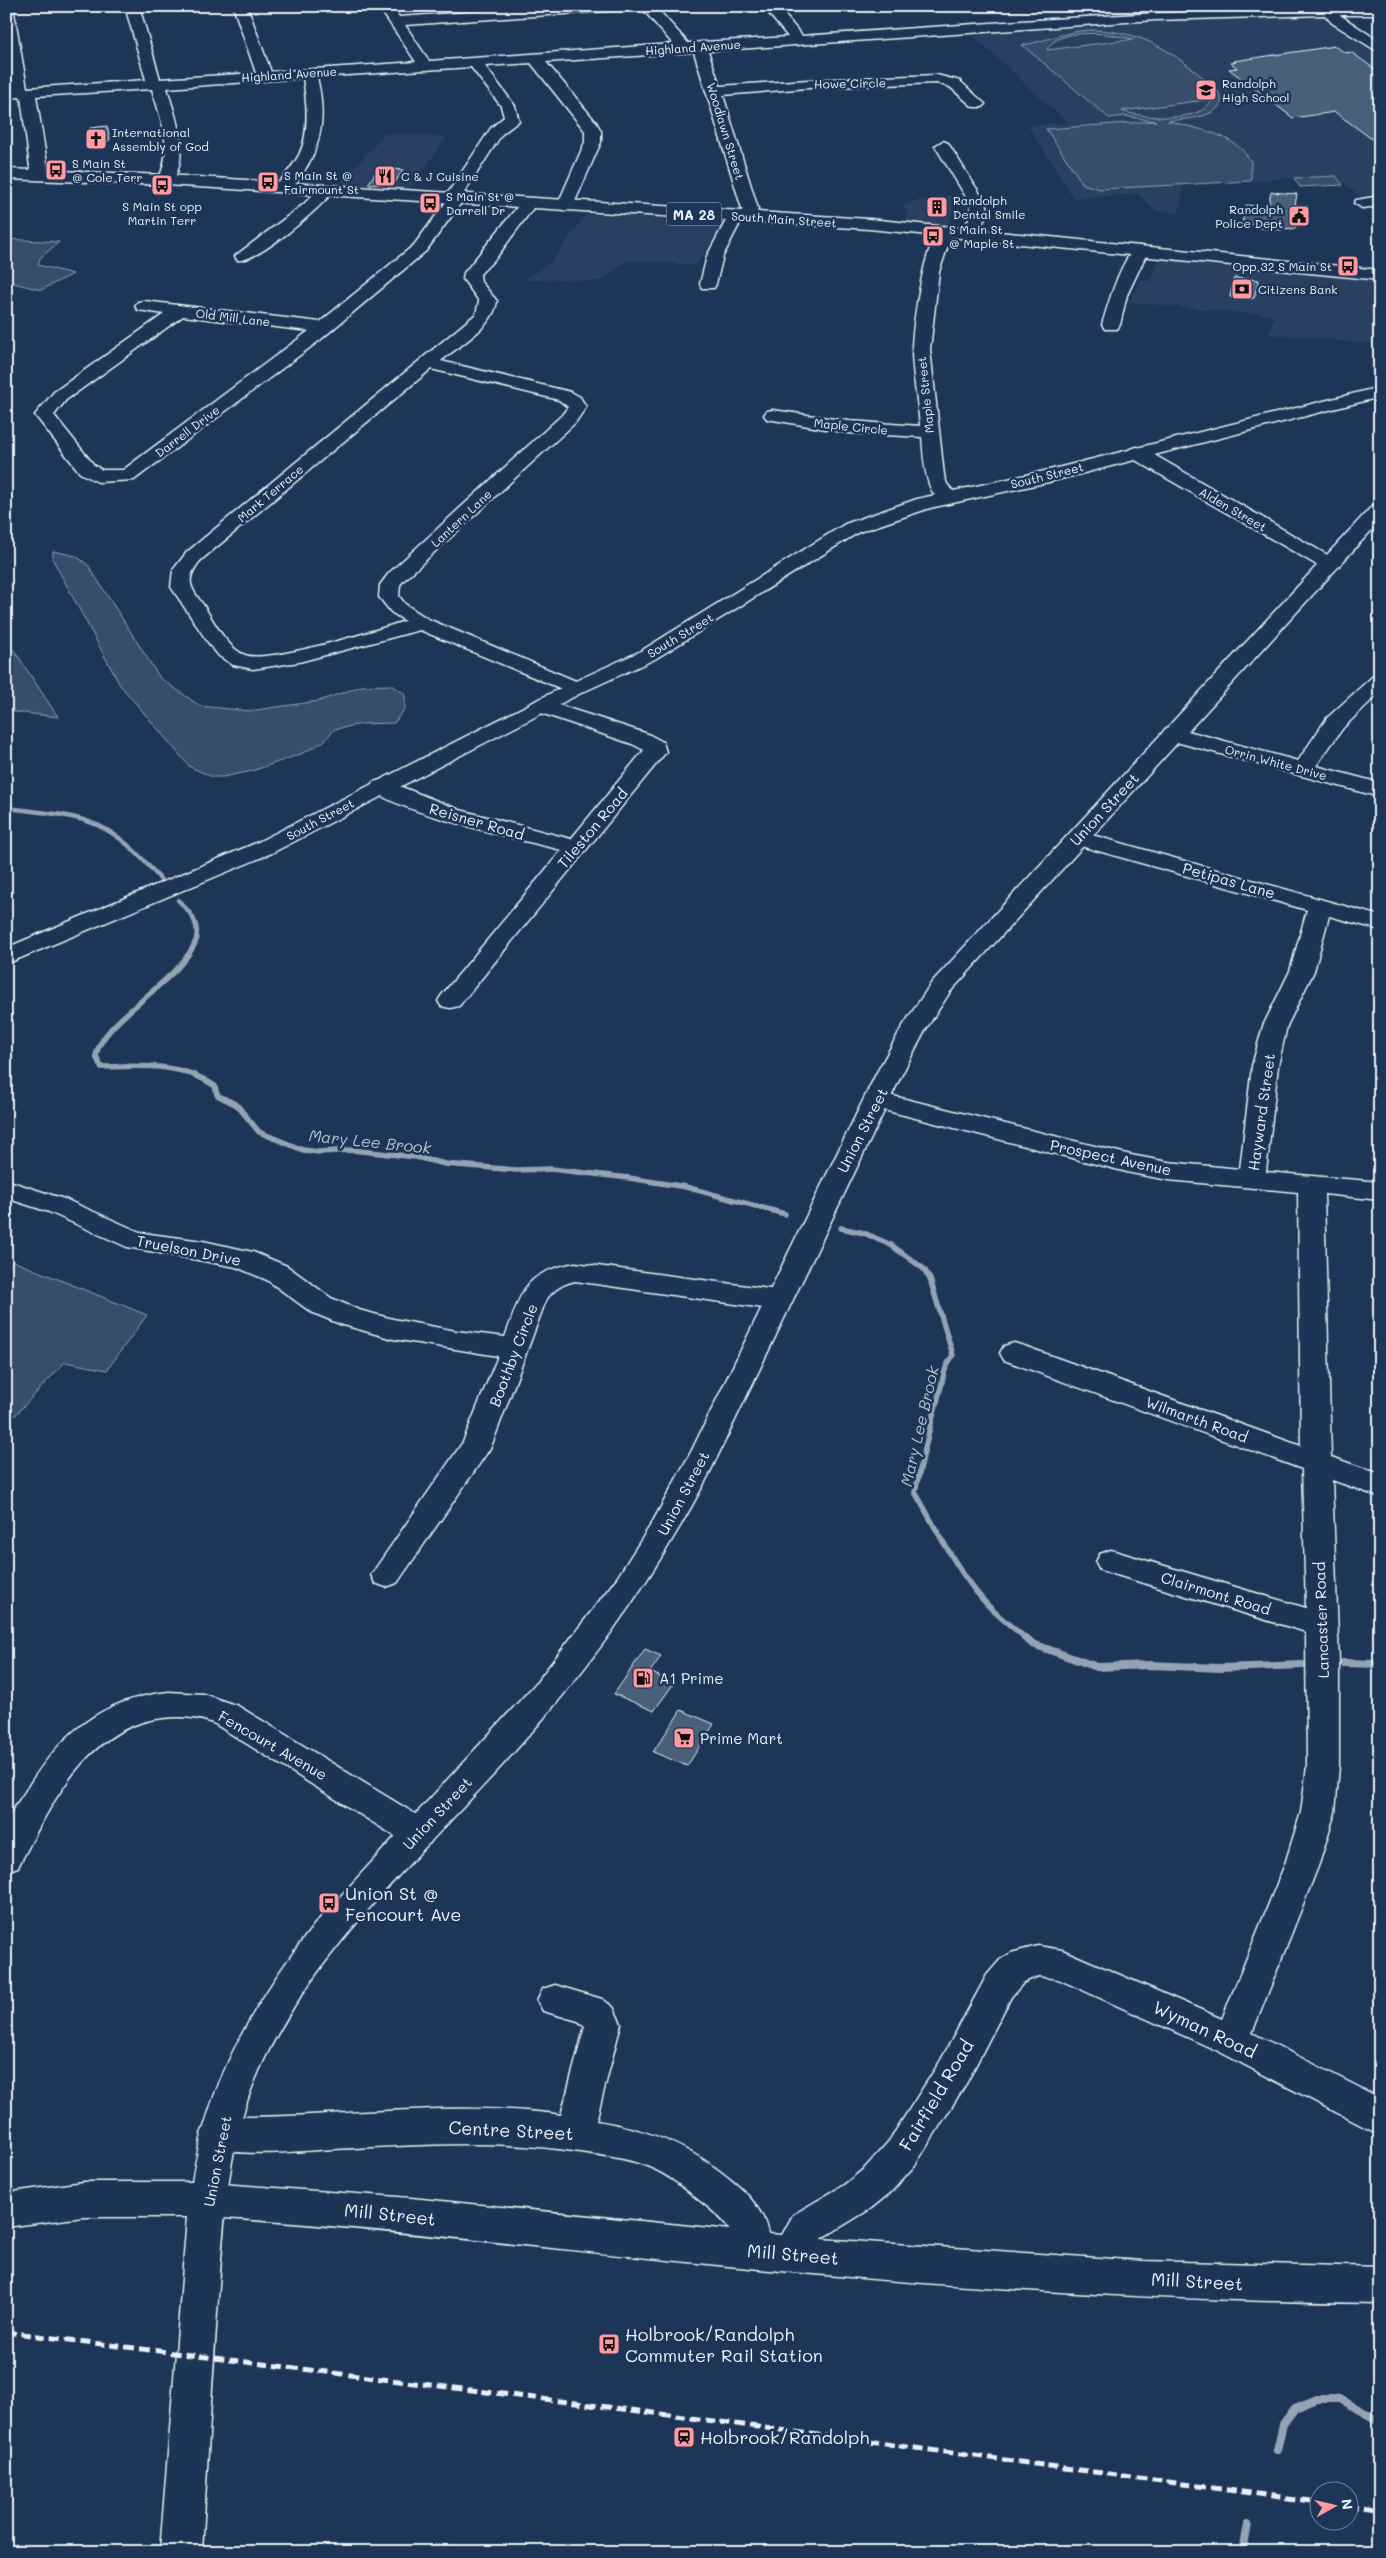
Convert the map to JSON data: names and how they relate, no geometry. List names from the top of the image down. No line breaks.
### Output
{"streets":{"street":["Highland Avenue","Howe Circle","Woodlawn Street","MA 28","South Main Street","Old Mill Lane","Maple Street","Maple Circle","Darrell Drive","South Street","Mark Terrace","Alden Street","Lantern Lane","Orrin White Drive","Union Street","Reisner Road","Tileston Road","Petipas Lane","Hayward Street","Prospect Avenue","Truelson Drive","Boothby Circle","Wilmarth Road","Clairmont Road","Lancaster Road","Fencourt Avenue","Wyman Road","Fairfield Road","Centre Street","Mill Street"]},"crossings":[["Highland Avenue","Woodlawn Street"],["Highland Avenue","Darrell Drive"],["Howe Circle","Woodlawn Street"],["Woodlawn Street","South Main Street"],["South Main Street","Maple Street"],["South Main Street","Darrell Drive"],["South Main Street","Mark Terrace"],["Old Mill Lane","Darrell Drive"],["Maple Street","Maple Circle"],["Maple Street","South Street"],["South Street","Alden Street"],["South Street","Lantern Lane"],["South Street","Reisner Road"],["South Street","Tileston Road"],["Mark Terrace","Lantern Lane"],["Alden Street","Union Street"],["Orrin White Drive","Union Street"],["Union Street","Petipas Lane"],["Union Street","Prospect Avenue"],["Union Street","Boothby Circle"],["Union Street","Fencourt Avenue"],["Union Street","Centre Street"],["Union Street","Mill Street"],["Reisner Road","Tileston Road"],["Petipas Lane","Hayward Street"],["Hayward Street","Prospect Avenue"],["Prospect Avenue","Lancaster Road"],["Truelson Drive","Boothby Circle"],["Wilmarth Road","Lancaster Road"],["Clairmont Road","Lancaster Road"],["Lancaster Road","Wyman Road"],["Wyman Road","Fairfield Road"],["Fairfield Road","Mill Street"],["Centre Street","Mill Street"]],"water":["Mary Lee Brook"],"places":{"school or university":["Randolph High School"],"church":["International Assembly of God"],"bus stop":["S Main St @ Cole Terr","S Main St @ Fairmount St","S Main St opp Martin Terr","S Main St @ Darrell Dr","S Main St @ Maple St","Opp 32 S Main St","Union St @ Fencourt Ave","Holbrook/Randolph Commuter Rail Station"],"restaurant":["C & J Cuisine"],"building":["Randolph Dental Smile"],"public building":["Randolph Police Dept"],"bank":["Citizens Bank"],"fuel station":["A1 Prime"],"supermarket":["Prime Mart"],"station":["Holbrook/Randolph"]},"north":"right"}
